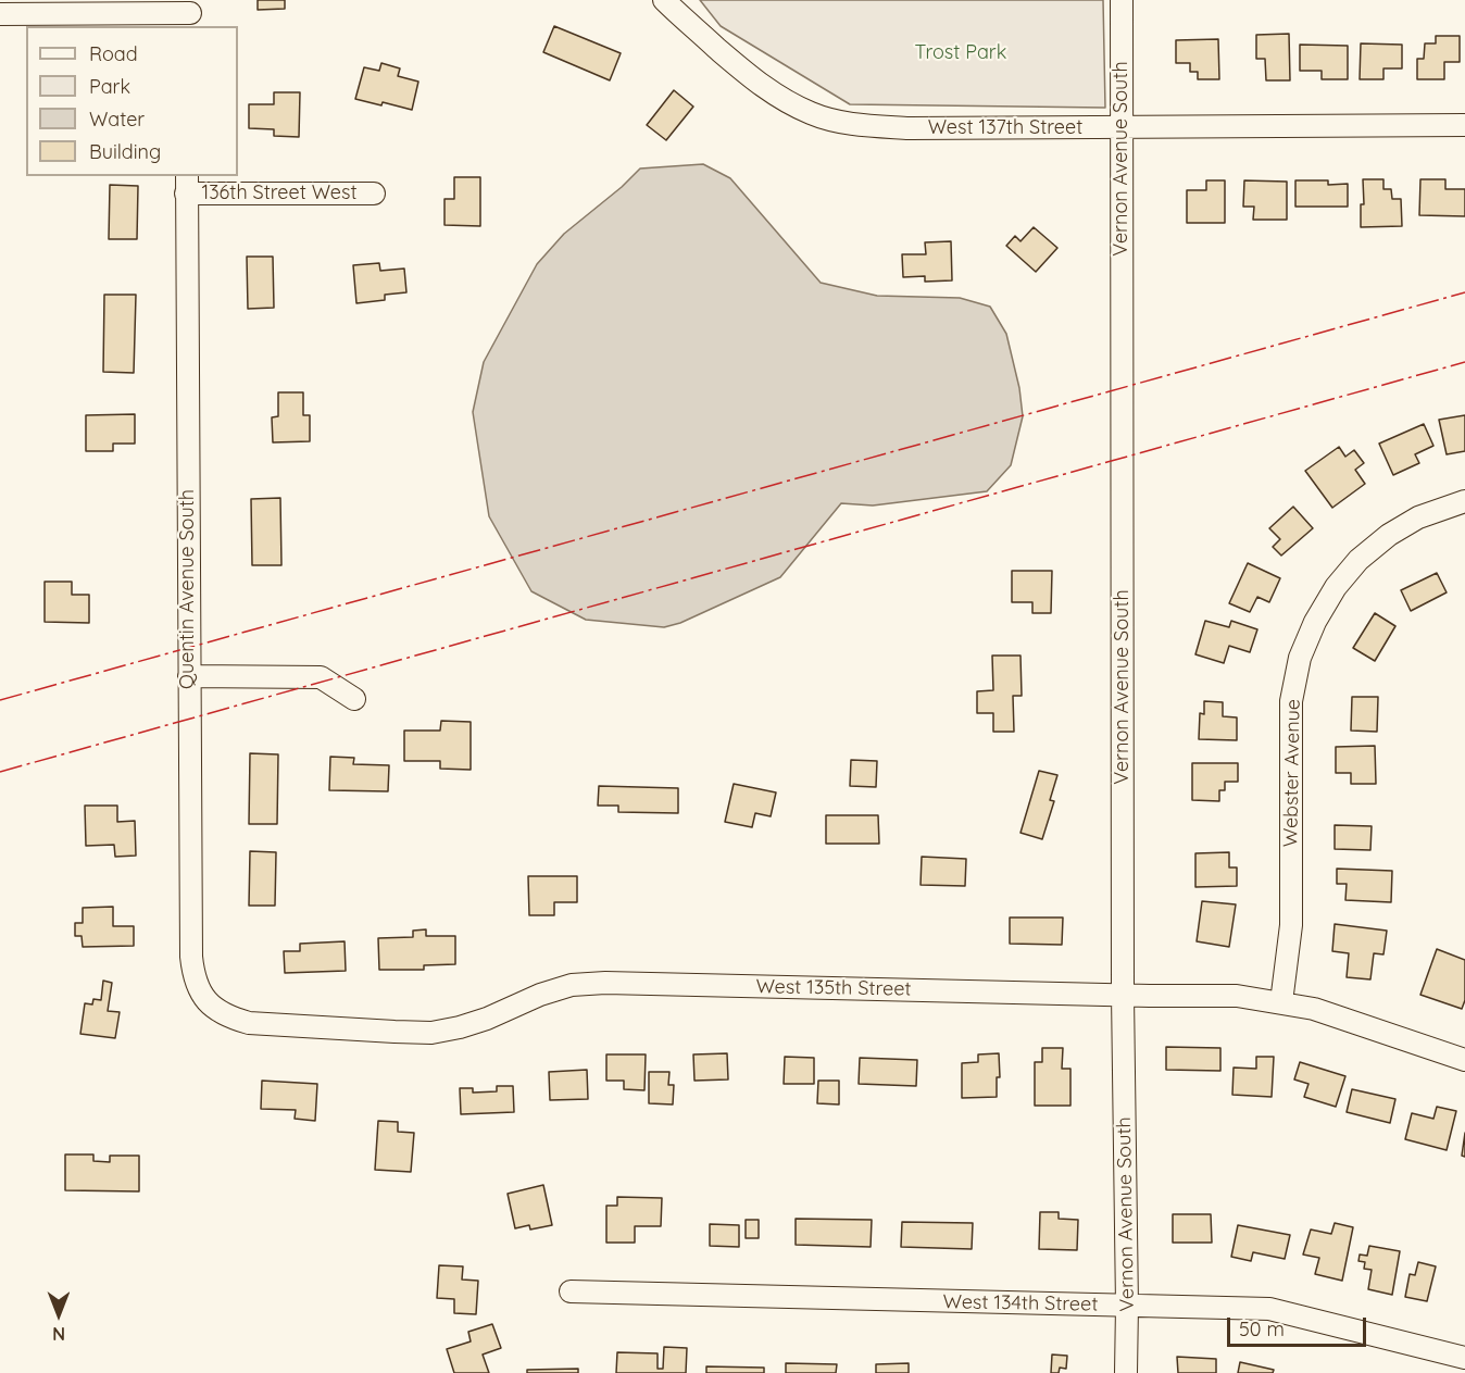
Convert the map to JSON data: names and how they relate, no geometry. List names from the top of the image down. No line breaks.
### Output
{"streets":{"street":["West 137th Street","Vernon Avenue South","136th Street West","Quentin Avenue South","Webster Avenue","West 135th Street","West 134th Street"]},"crossings":[["West 137th Street","Vernon Avenue South"],["Vernon Avenue South","West 135th Street"],["Vernon Avenue South","West 134th Street"],["136th Street West","Quentin Avenue South"],["Quentin Avenue South","West 135th Street"],["Webster Avenue","West 135th Street"]],"parks":["Trost Park"],"legend":["Road","Park","Water","Building"],"scale_bar":"50 m","north":"bottom"}
